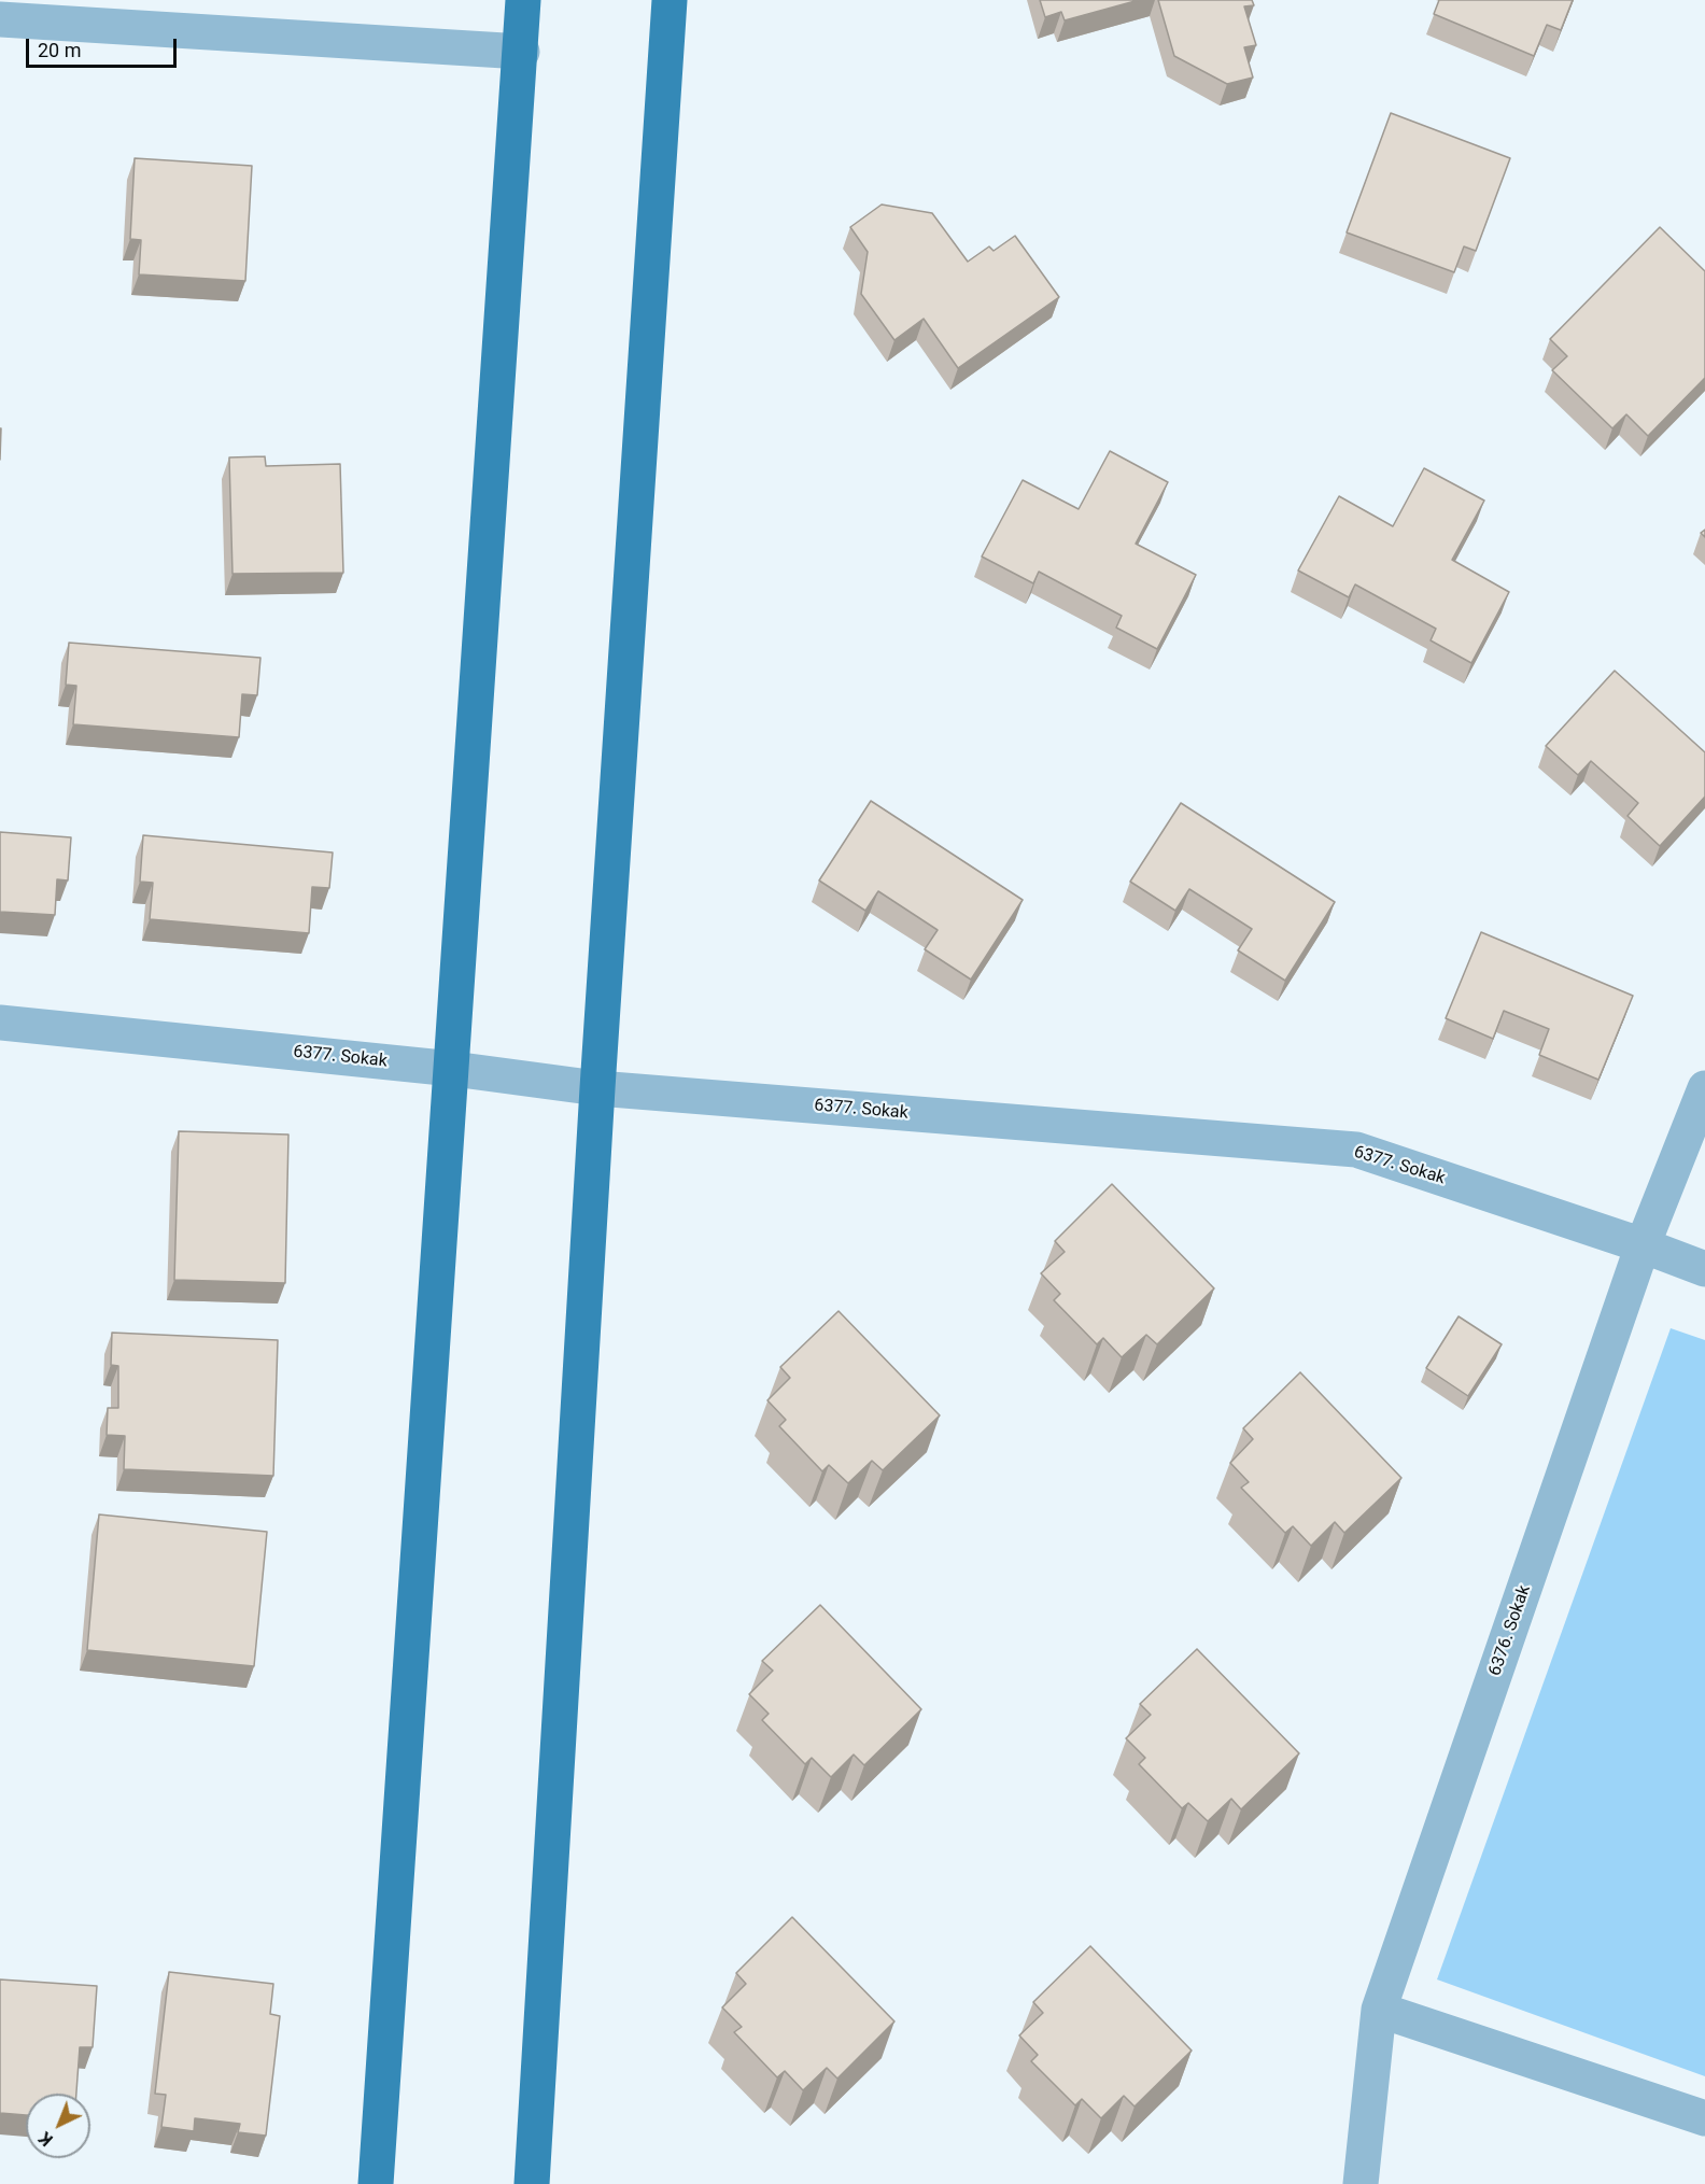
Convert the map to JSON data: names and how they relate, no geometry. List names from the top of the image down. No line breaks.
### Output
{"streets":{"street":["6377. Sokak","6376. Sokak"]},"crossings":[["6377. Sokak","6376. Sokak"]],"scale_bar":"20 m","north":"bottom left"}
